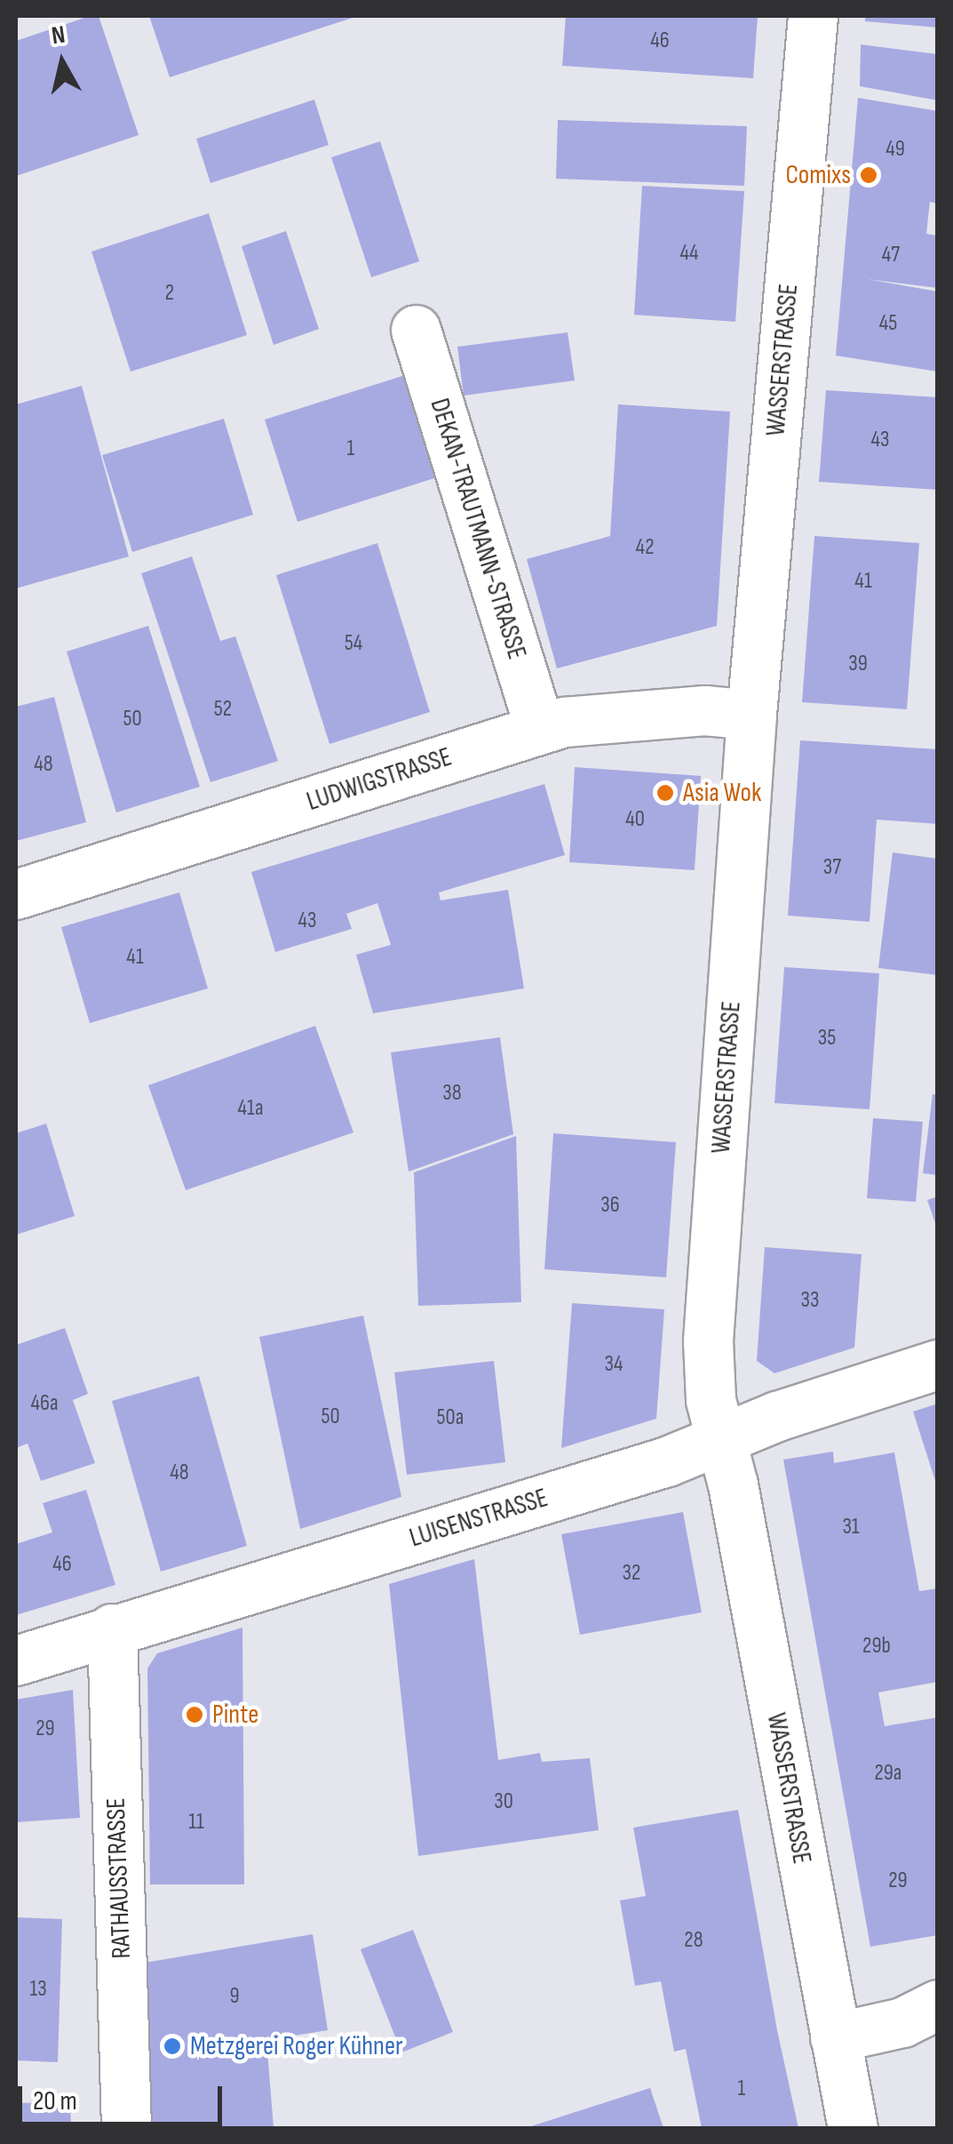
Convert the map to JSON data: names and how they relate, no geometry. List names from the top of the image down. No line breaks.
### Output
{"streets":{"street":["WASSERSTRASSE","DEKAN-TRAUTMANN-STRASSE","LUDWIGSTRASSE","LUISENSTRASSE","RATHAUSSTRASSE"]},"crossings":[["WASSERSTRASSE","LUDWIGSTRASSE"],["WASSERSTRASSE","LUISENSTRASSE"],["DEKAN-TRAUTMANN-STRASSE","LUDWIGSTRASSE"],["LUISENSTRASSE","RATHAUSSTRASSE"]],"places":["Comixs","Asia Wok","Pinte","Metzgerei Roger Kühner"],"house_numbers":["46","49","44","47","2","45","43","1","42","41","54","39","52","50","48","40","37","43","41","35","38","41a","36","33","34","46a","50","50a","48","31","46","32","29b","29","29a","30","11","29","28","13","9","1"],"scale_bar":"20 m","north":"top"}
